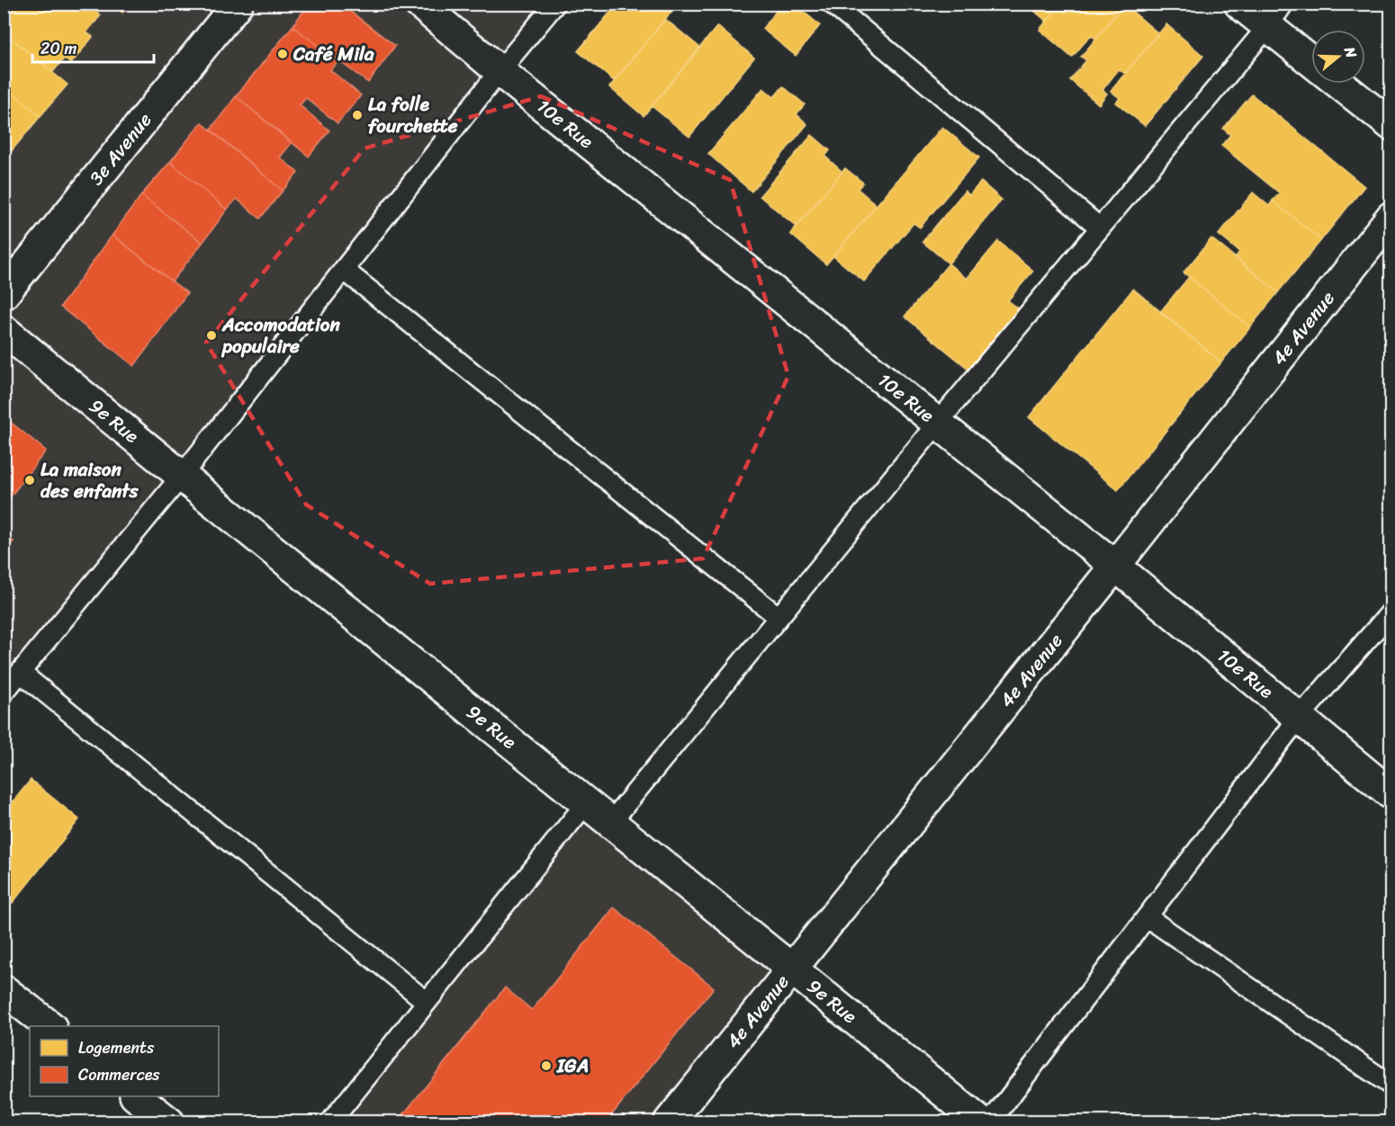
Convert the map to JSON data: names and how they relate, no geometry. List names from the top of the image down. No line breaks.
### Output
{"streets":{"street":["10e Rue","3e Avenue","4e Avenue","9e Rue"]},"crossings":[["10e Rue","4e Avenue"],["4e Avenue","9e Rue"]],"places":["Café Mila","La folle fourchette","Accomodation populaire","La maison des enfants","IGA"],"legend":["Logements","Commerces"],"scale_bar":"20 m","north":"right"}
